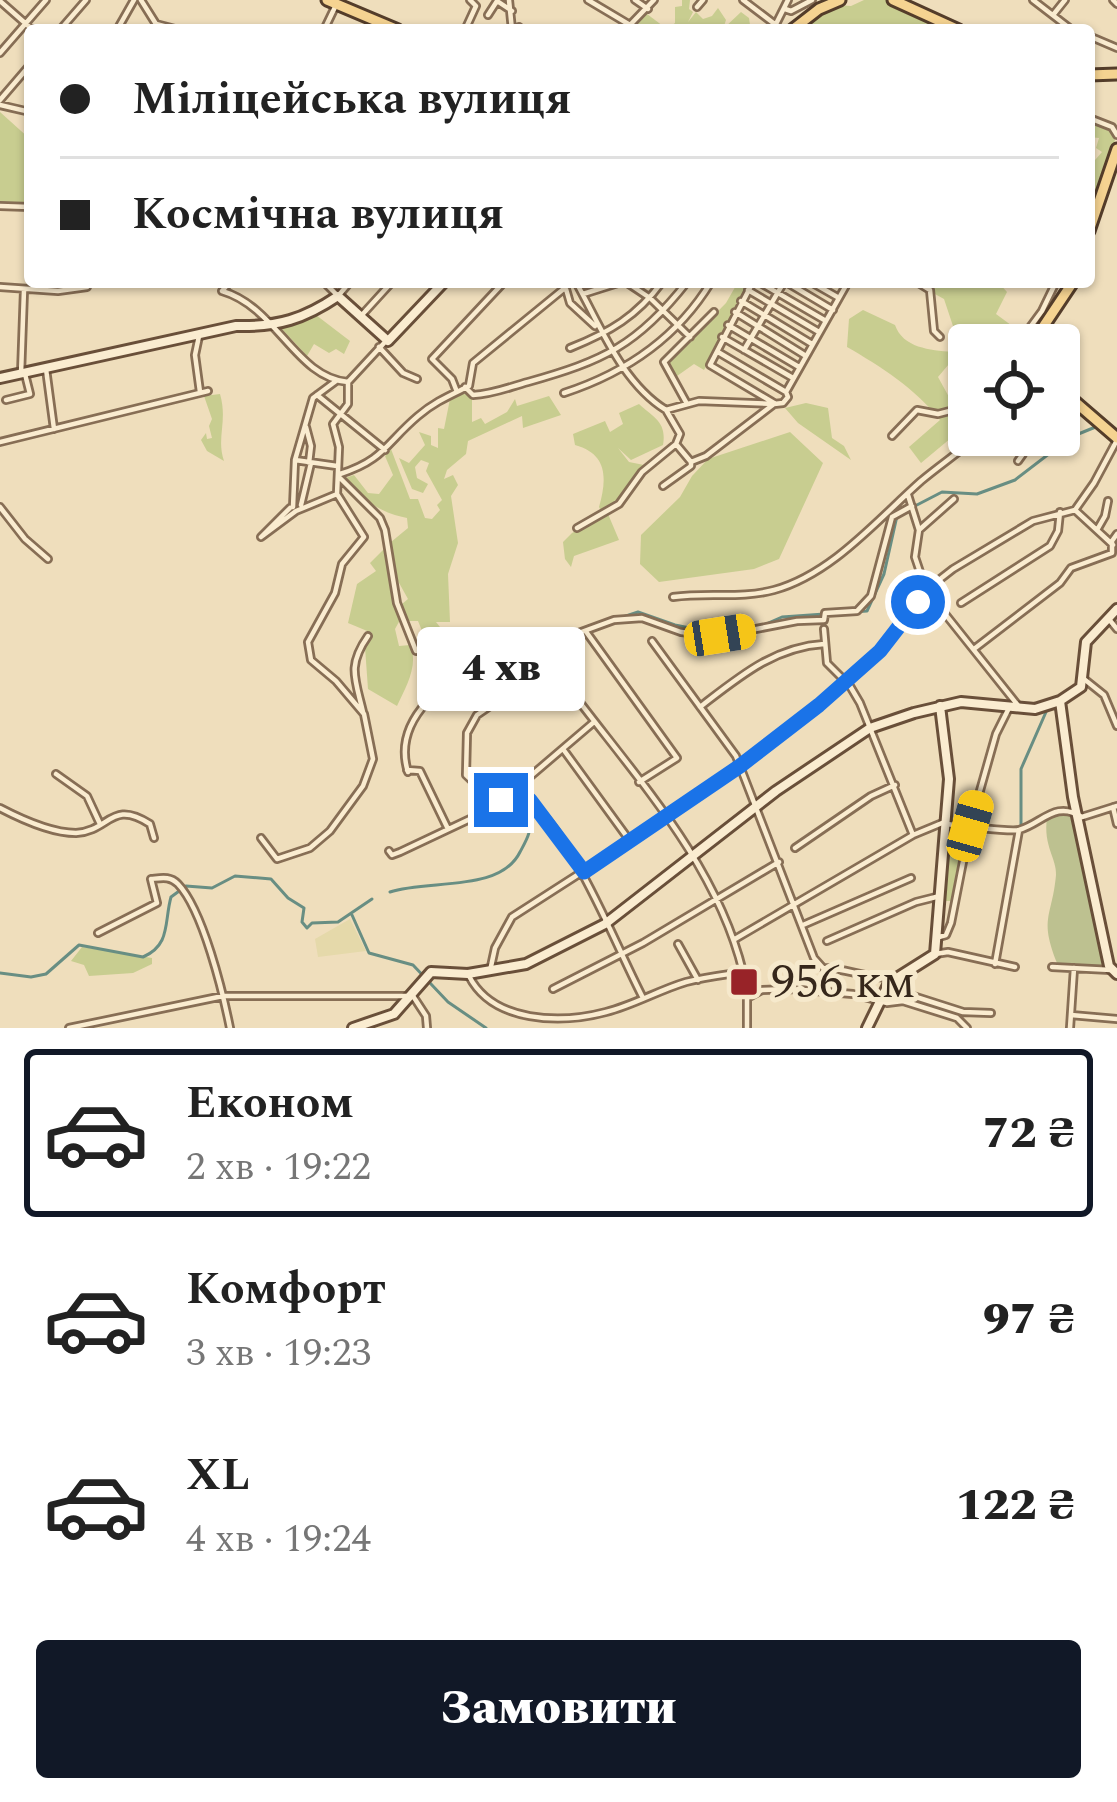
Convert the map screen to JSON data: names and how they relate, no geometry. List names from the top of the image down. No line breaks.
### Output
{"places":{"transit":["956 км"]},"page":{"banner":["Міліцейська вулиця","Космічна вулиця"],"bubble":"4 хв","list":[{"name":"Економ","note":"2 хв · 19:22","value":"72 ₴"},{"name":"Комфорт","note":"3 хв · 19:23","value":"97 ₴"},{"name":"XL","note":"4 хв · 19:24","value":"122 ₴"}],"buttons":"Замовити"}}
